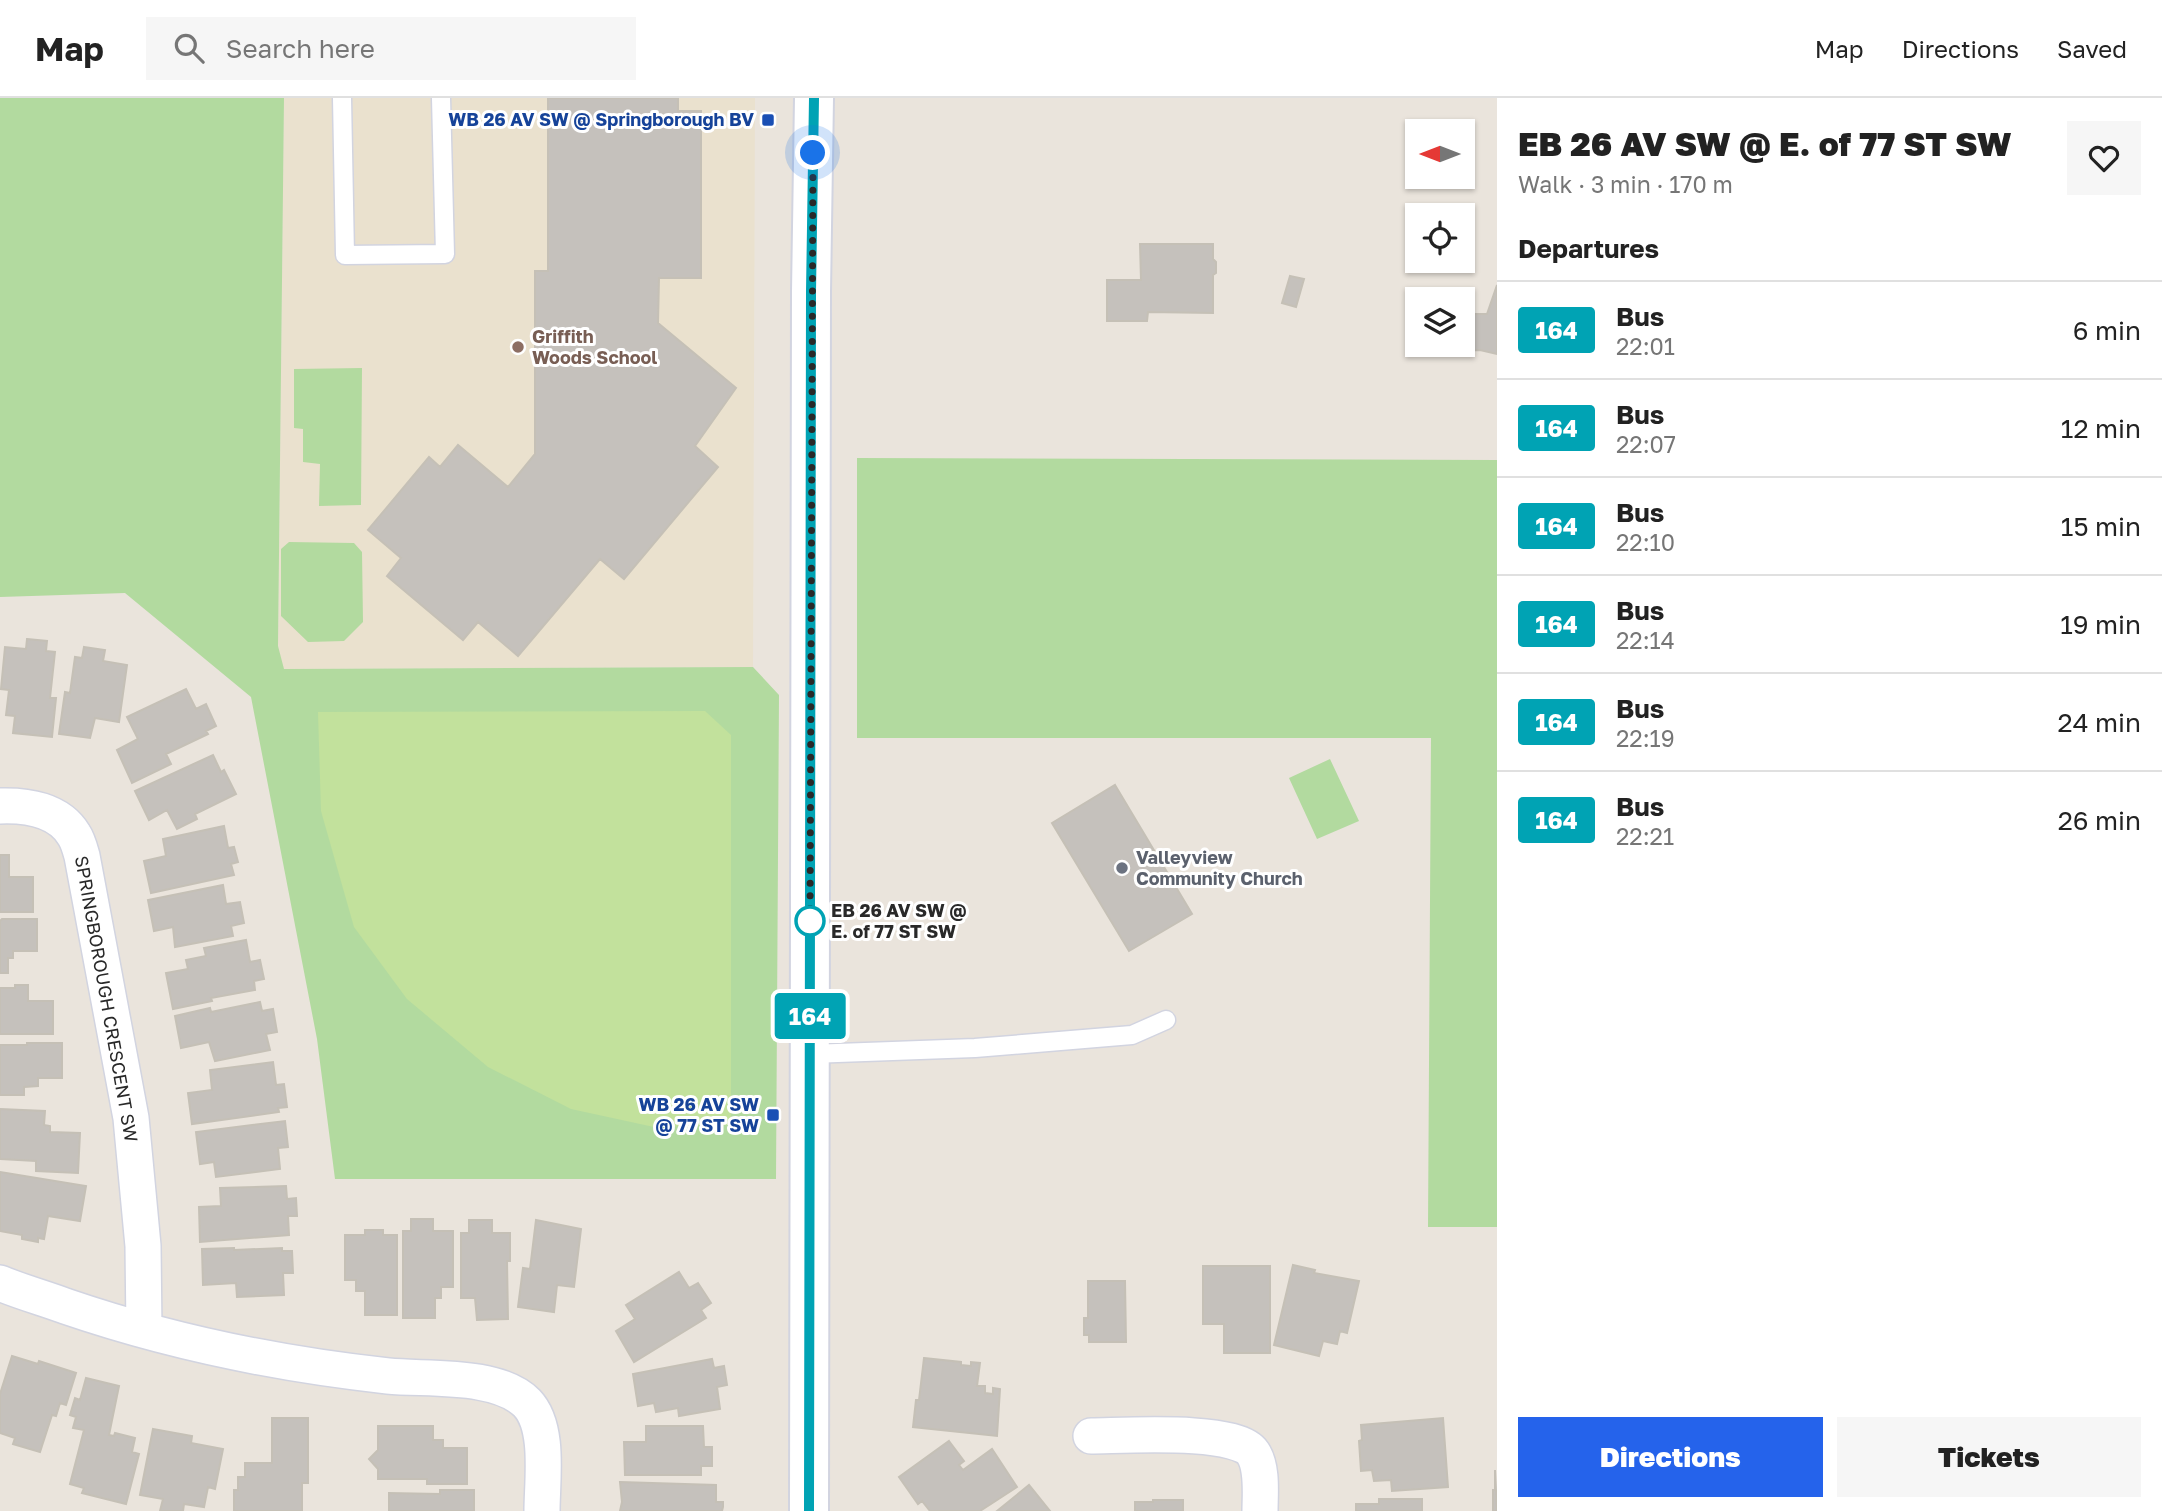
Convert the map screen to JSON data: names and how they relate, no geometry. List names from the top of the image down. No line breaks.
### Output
{"streets":{"street":["SPRINGBOROUGH CRESCENT SW"]},"places":{"transit":["WB 26 AV SW @ Springborough BV","WB 26 AV SW @ 77 ST SW"],"other":["Griffith Woods School","Valleyview Community Church","EB 26 AV SW @ E. of 77 ST SW"]},"lines":["bus line 164"],"north":"left","page":{"header":"Map","search":"Search here","nav":["Map","Directions","Saved"],"on_map":"164","heading":[["EB 26 AV SW @ E. of 77 ST SW","Walk · 3 min · 170 m"],"Departures"],"list":[{"mark":"164","name":"Bus","note":"22:01","value":"6 min"},{"mark":"164","name":"Bus","note":"22:07","value":"12 min"},{"mark":"164","name":"Bus","note":"22:10","value":"15 min"},{"mark":"164","name":"Bus","note":"22:14","value":"19 min"},{"mark":"164","name":"Bus","note":"22:19","value":"24 min"},{"mark":"164","name":"Bus","note":"22:21","value":"26 min"}],"buttons":["Directions","Tickets"]}}
